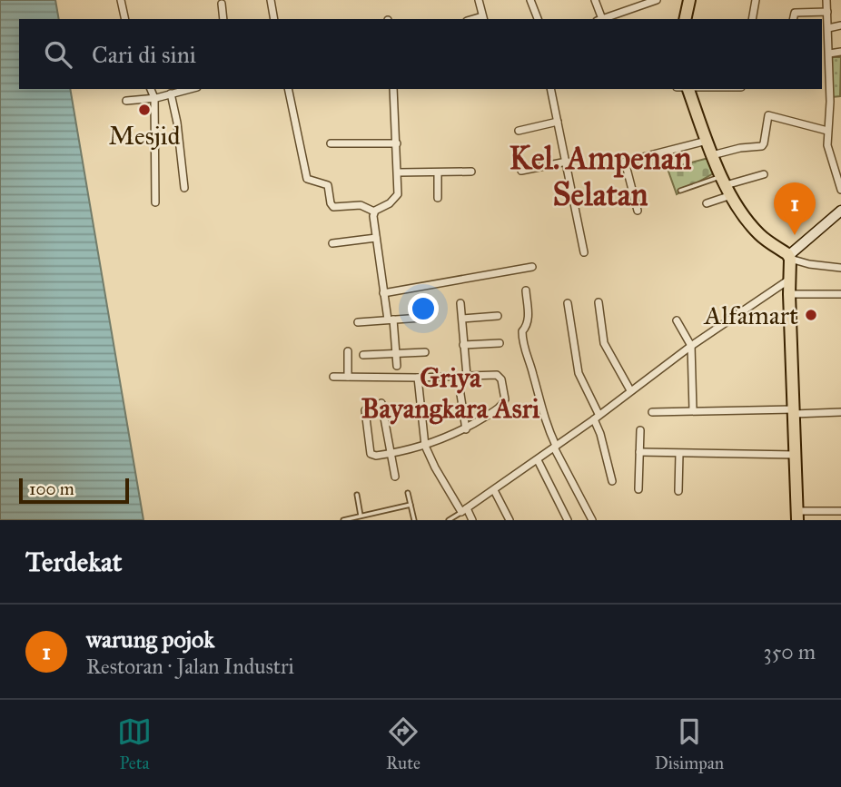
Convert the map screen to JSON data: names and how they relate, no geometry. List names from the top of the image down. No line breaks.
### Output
{"districts":["Kel. Ampenan Selatan","Griya Bayangkara Asri"],"places":["Mesjid","Alfamart"],"scale_bar":"100 m","page":{"search":"Cari di sini","pins":"1","scale":"100 m","heading":"Terdekat","list":[{"mark":"1","name":"warung pojok","note":"Restoran · Jalan Industri","value":"350 m"}],"nav":["Peta","Rute","Disimpan"]}}
